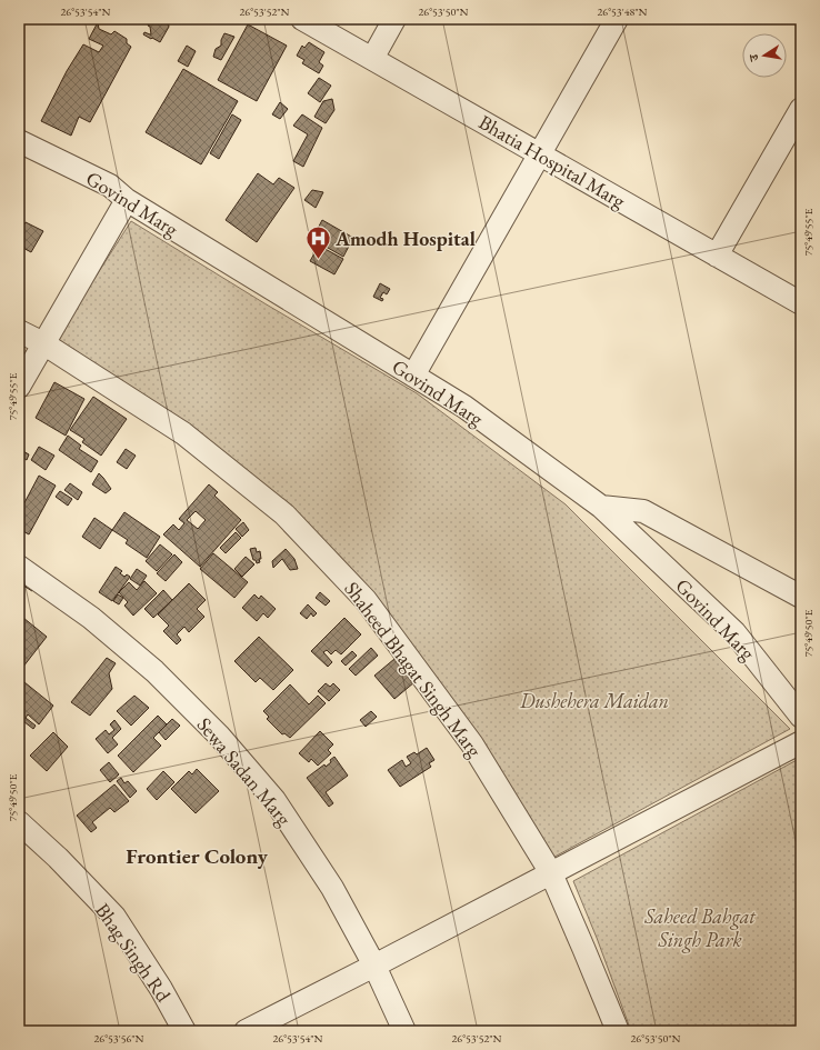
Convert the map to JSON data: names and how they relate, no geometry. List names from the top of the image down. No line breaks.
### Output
{"streets":{"street":["Bhatia Hospital Marg","Govind Marg","Shaheed Bhagat Singh Marg","Sewa Sadan Marg","Bhag Singh Rd"]},"districts":["Frontier Colony"],"parks":["Dushehera Maidan","Saheed Bahgat Singh Park"],"places":{"hospital":["Amodh Hospital"]},"north":"left","coordinates":["26°53'54\"N","26°53'52\"N","26°53'50\"N","26°53'48\"N","75°49'55\"E","75°49'50\"E","26°53'56\"N"]}
